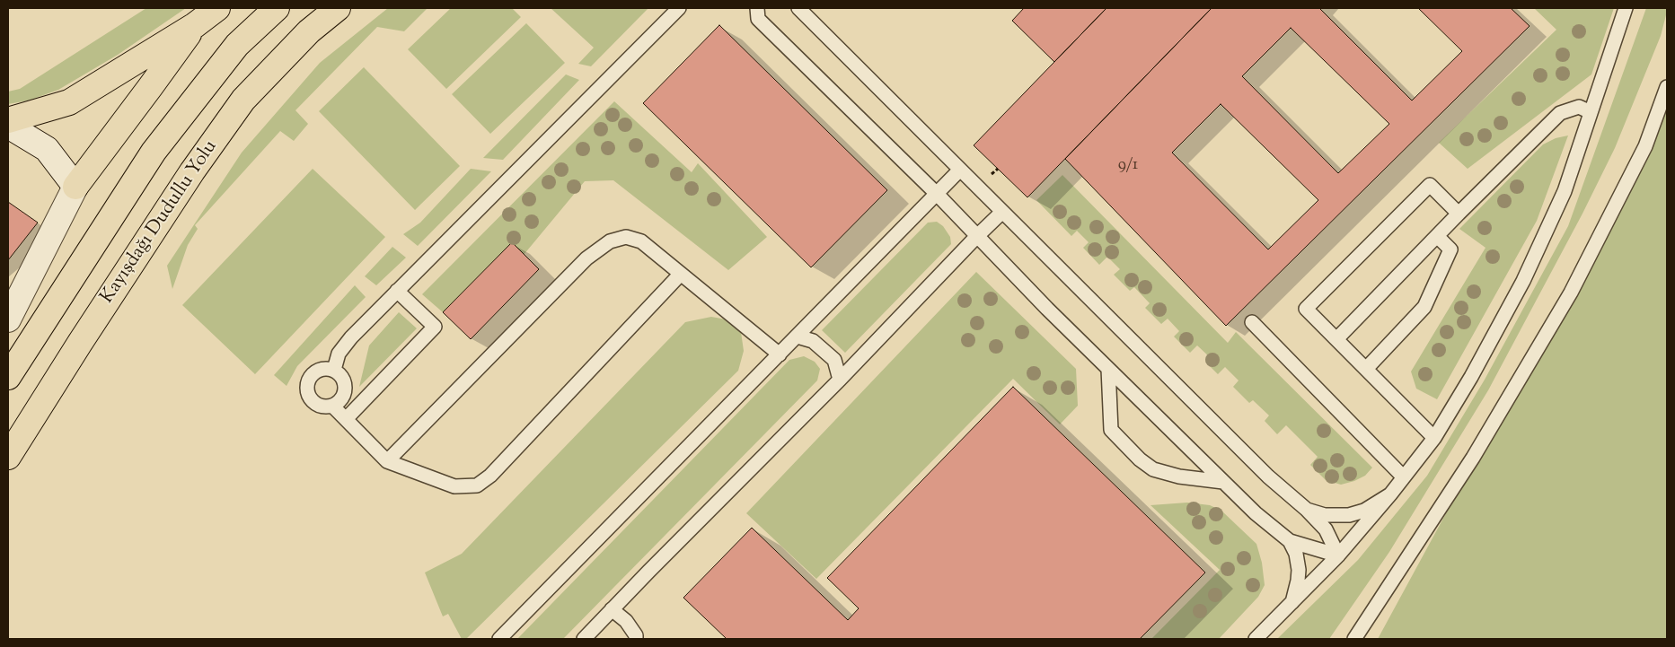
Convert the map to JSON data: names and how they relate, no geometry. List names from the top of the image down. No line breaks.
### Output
{"streets":{"main road":["Kayışdağı Dudullu Yolu"]},"house_numbers":["9/1"]}
